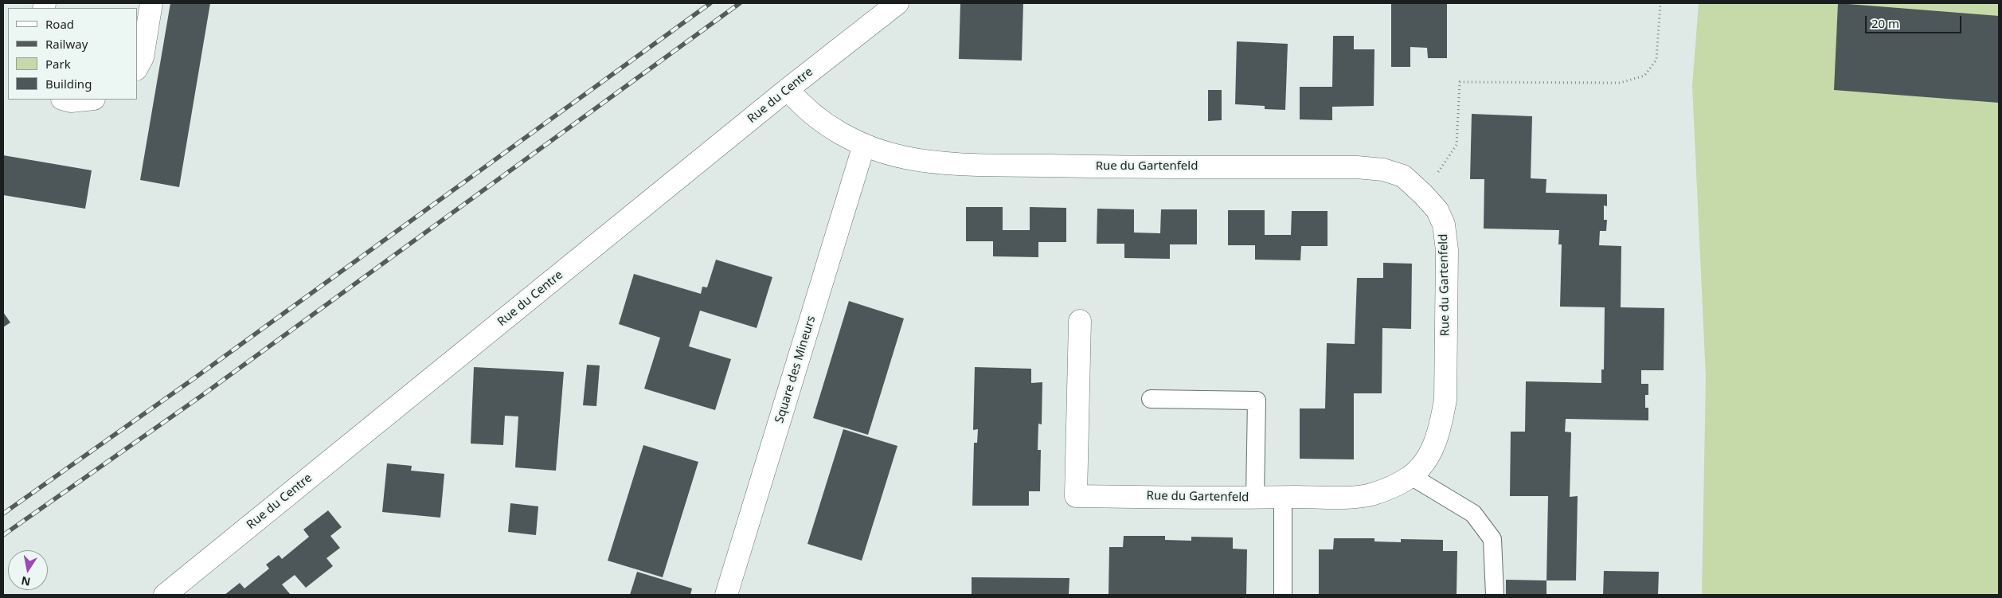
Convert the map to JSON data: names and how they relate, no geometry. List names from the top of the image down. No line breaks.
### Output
{"streets":{"street":["Rue du Centre","Rue du Gartenfeld","Square des Mineurs"]},"crossings":[["Rue du Centre","Rue du Gartenfeld"],["Rue du Gartenfeld","Square des Mineurs"]],"legend":["Road","Railway","Park","Building"],"scale_bar":"20 m","north":"bottom"}
